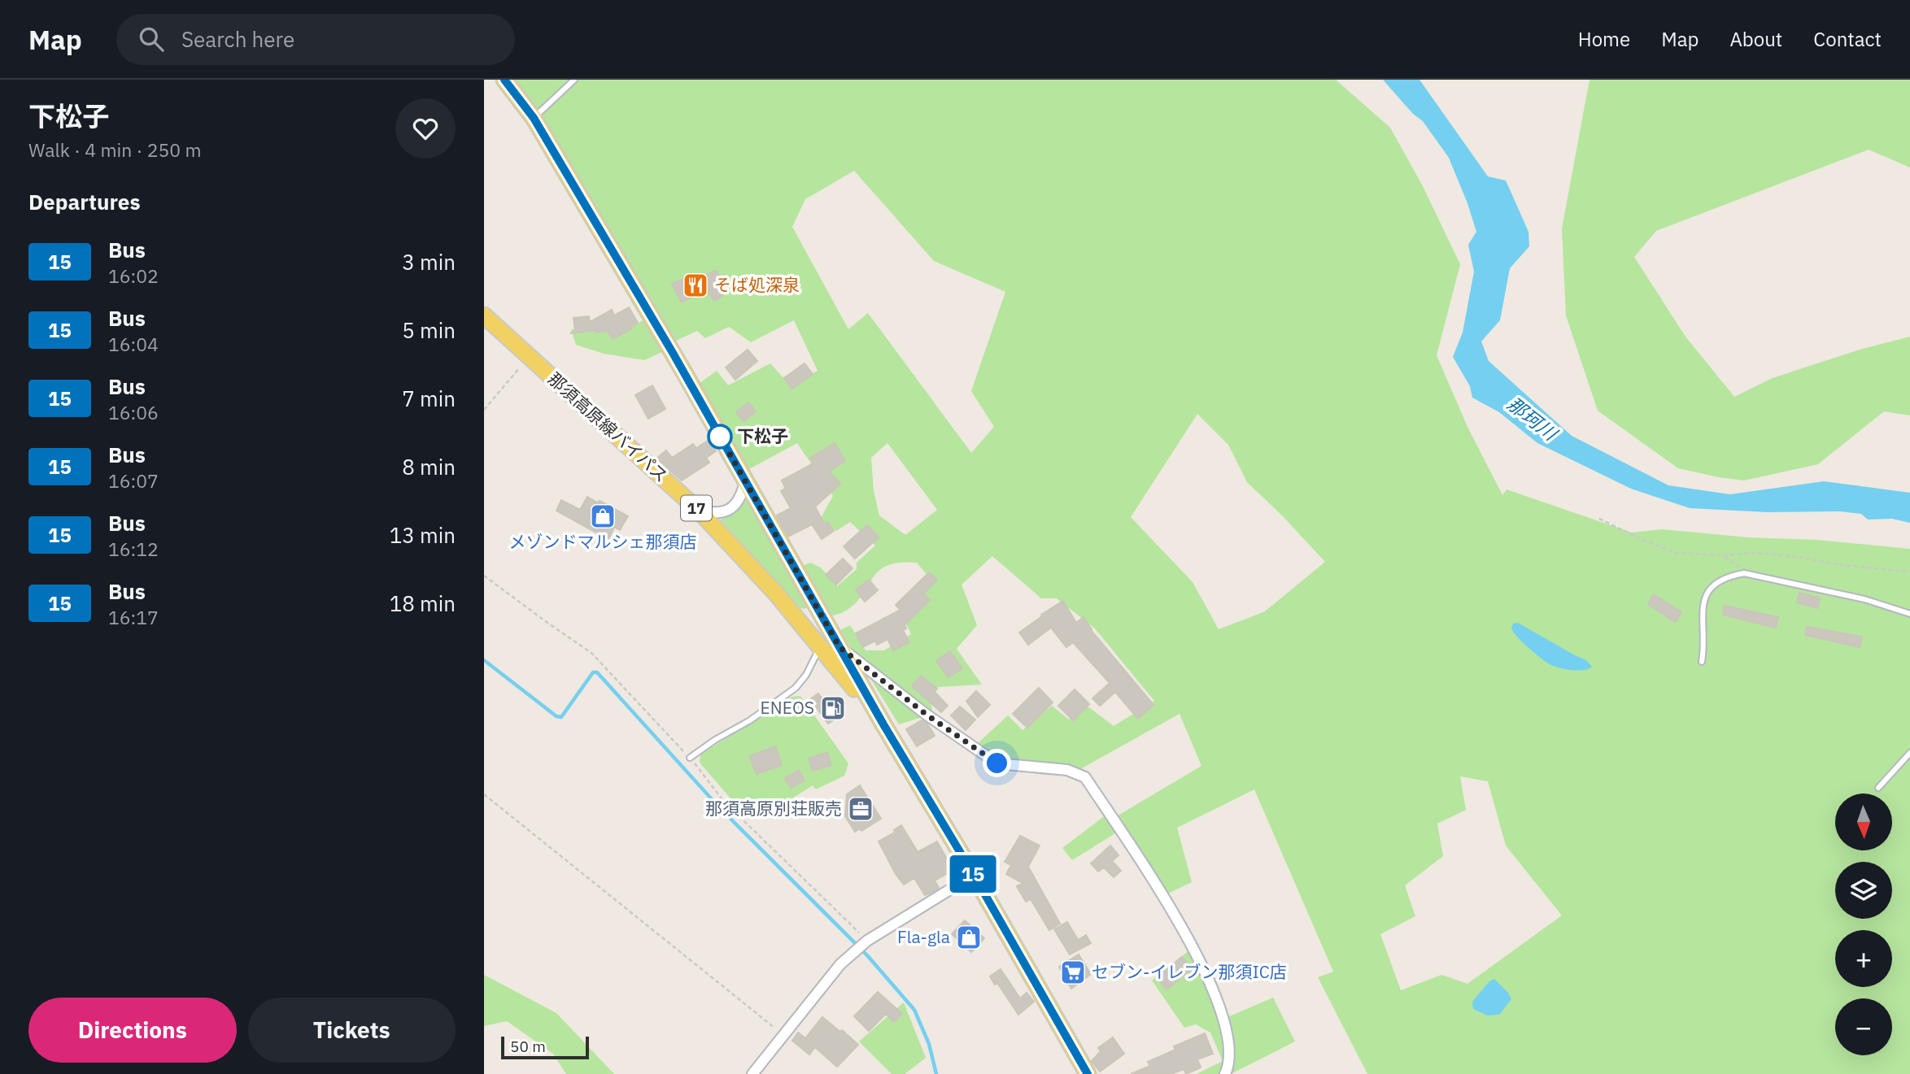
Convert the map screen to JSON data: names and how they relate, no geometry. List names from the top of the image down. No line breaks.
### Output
{"streets":{"main road":["那須高原線バイパス","17"]},"crossings":[["那須高原線バイパス","17"]],"water":["那珂川"],"places":{"restaurant":["そば処深泉"],"other":["下松子"],"shop":["メゾンドマルシェ那須店","Fla-gla"],"fuel station":["ENEOS"],"office":["那須高原別荘販売"],"supermarket":["セブン-イレブン那須IC店"]},"lines":["bus line 15"],"scale_bar":"50 m","north":"bottom","page":{"header":"Map","search":"Search here","nav":["Home","Map","About","Contact"],"heading":[["下松子","Walk · 4 min · 250 m"],"Departures"],"on_map":"15","list":[{"mark":"15","name":"Bus","note":"16:02","value":"3 min"},{"mark":"15","name":"Bus","note":"16:04","value":"5 min"},{"mark":"15","name":"Bus","note":"16:06","value":"7 min"},{"mark":"15","name":"Bus","note":"16:07","value":"8 min"},{"mark":"15","name":"Bus","note":"16:12","value":"13 min"},{"mark":"15","name":"Bus","note":"16:17","value":"18 min"}],"map_buttons":["+","−"],"buttons":["Directions","Tickets"],"scale":"50 m"}}
